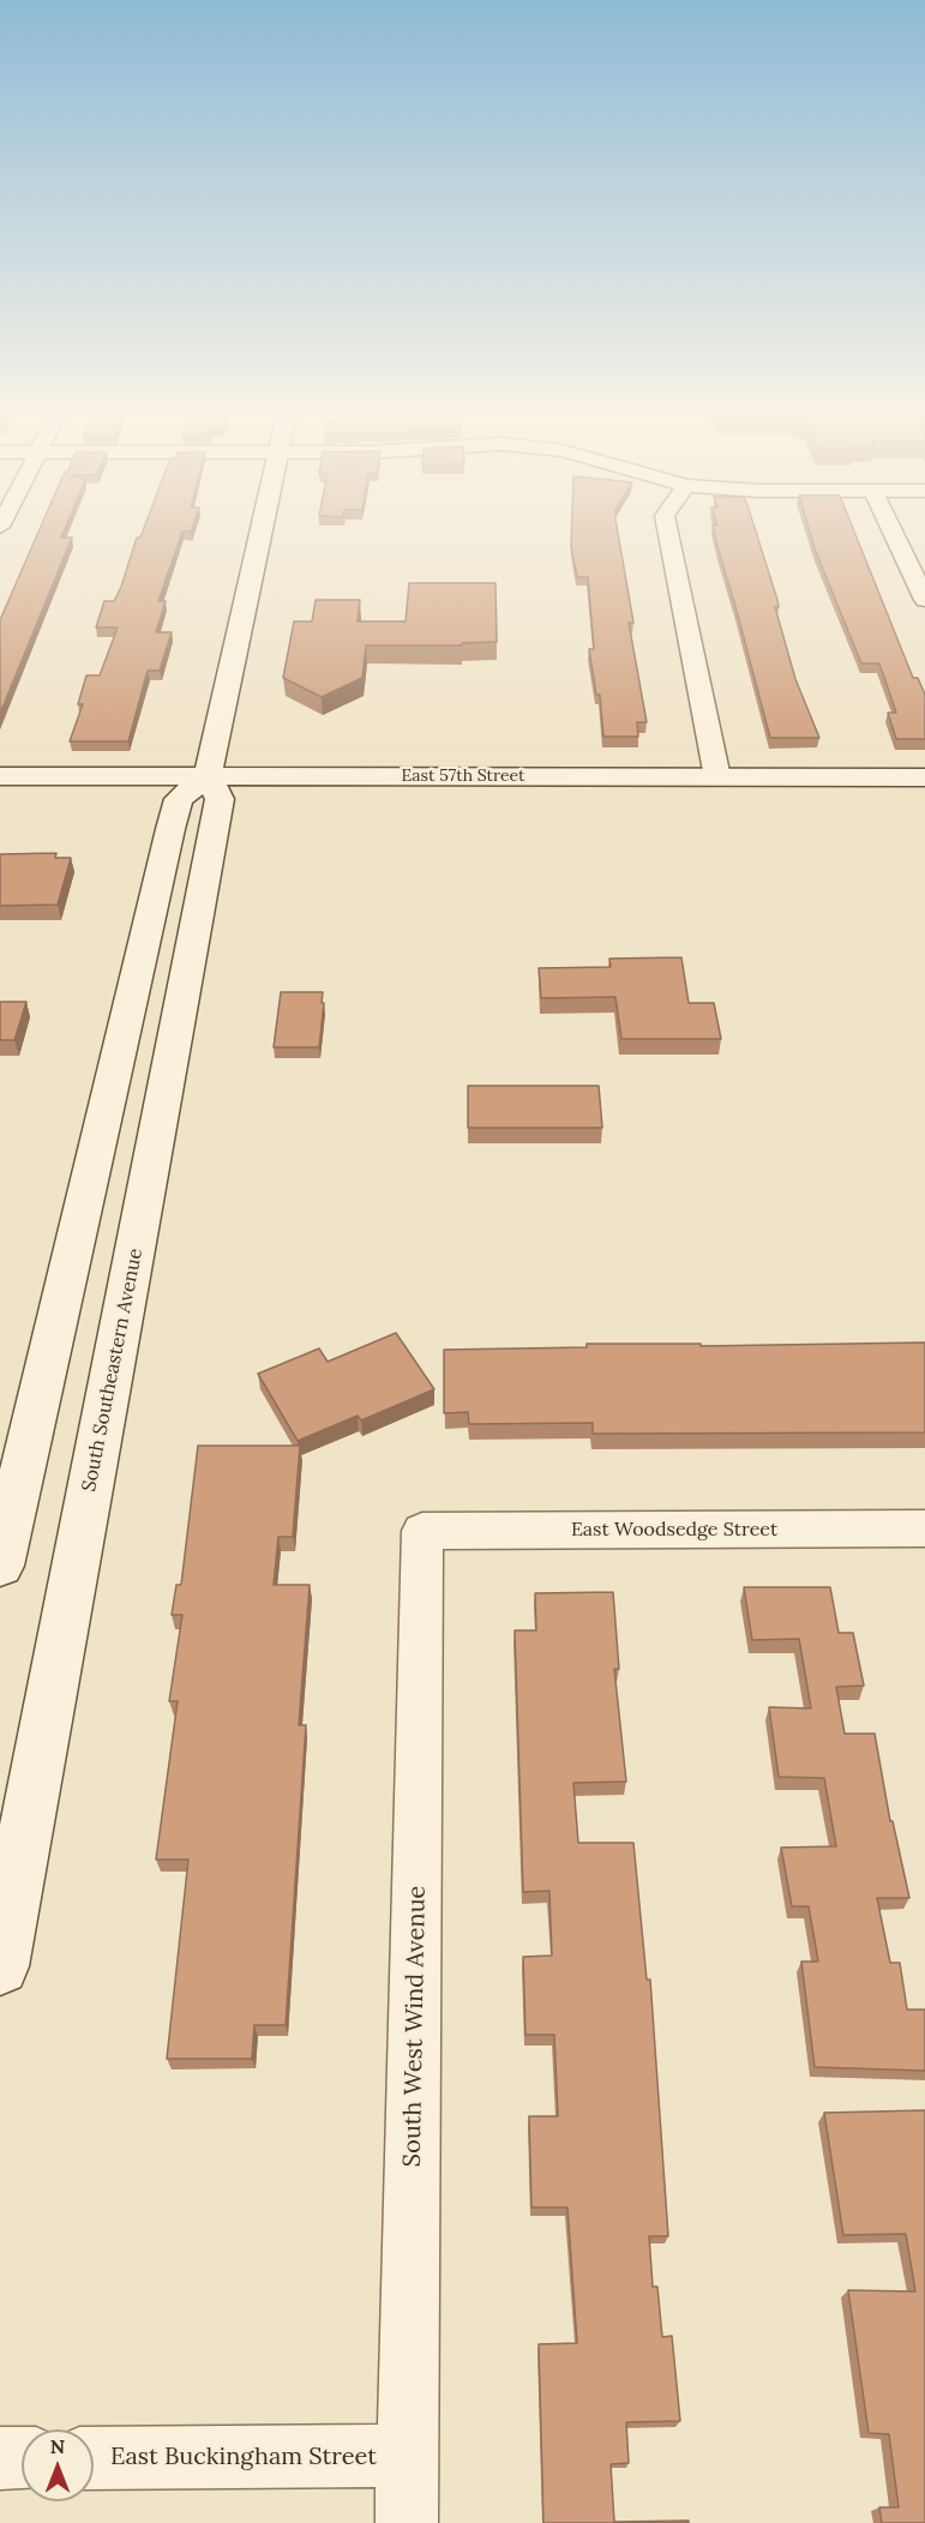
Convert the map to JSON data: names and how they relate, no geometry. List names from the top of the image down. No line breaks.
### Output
{"streets":{"main road":["East 57th Street","South Southeastern Avenue"],"street":["East Woodsedge Street","South West Wind Avenue","East Buckingham Street"]},"crossings":[["East 57th Street","South Southeastern Avenue"],["East Woodsedge Street","South West Wind Avenue"],["South West Wind Avenue","East Buckingham Street"]],"north":"top"}
